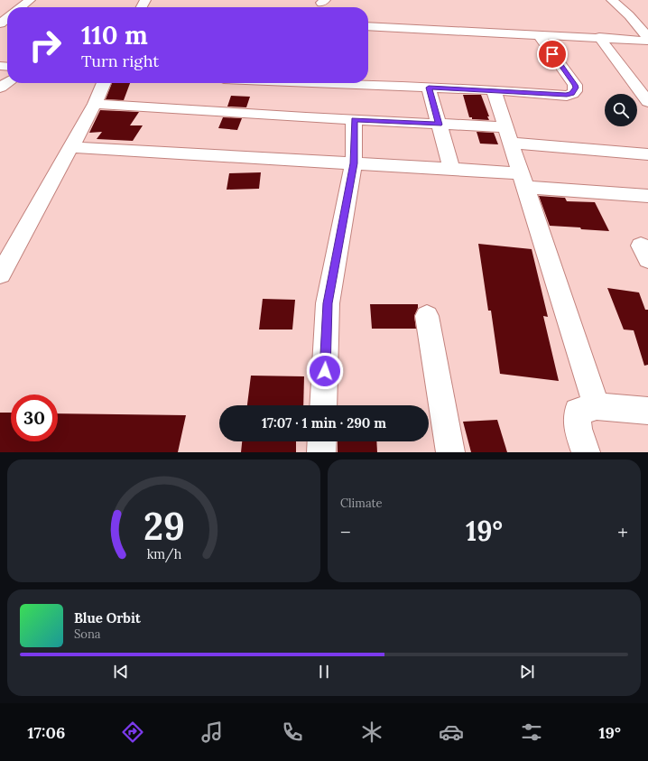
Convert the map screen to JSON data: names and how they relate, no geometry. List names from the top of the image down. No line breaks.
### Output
{"page":{"turn":["110 m","Turn right"],"limit":"30","trip":"17:07 · 1 min · 290 m","tile":"Climate","heat":["−","19°","+"],"song":["Blue Orbit","Sona"],"tabs":["17:06","19°"],"gauge":["29","km/h"]}}
